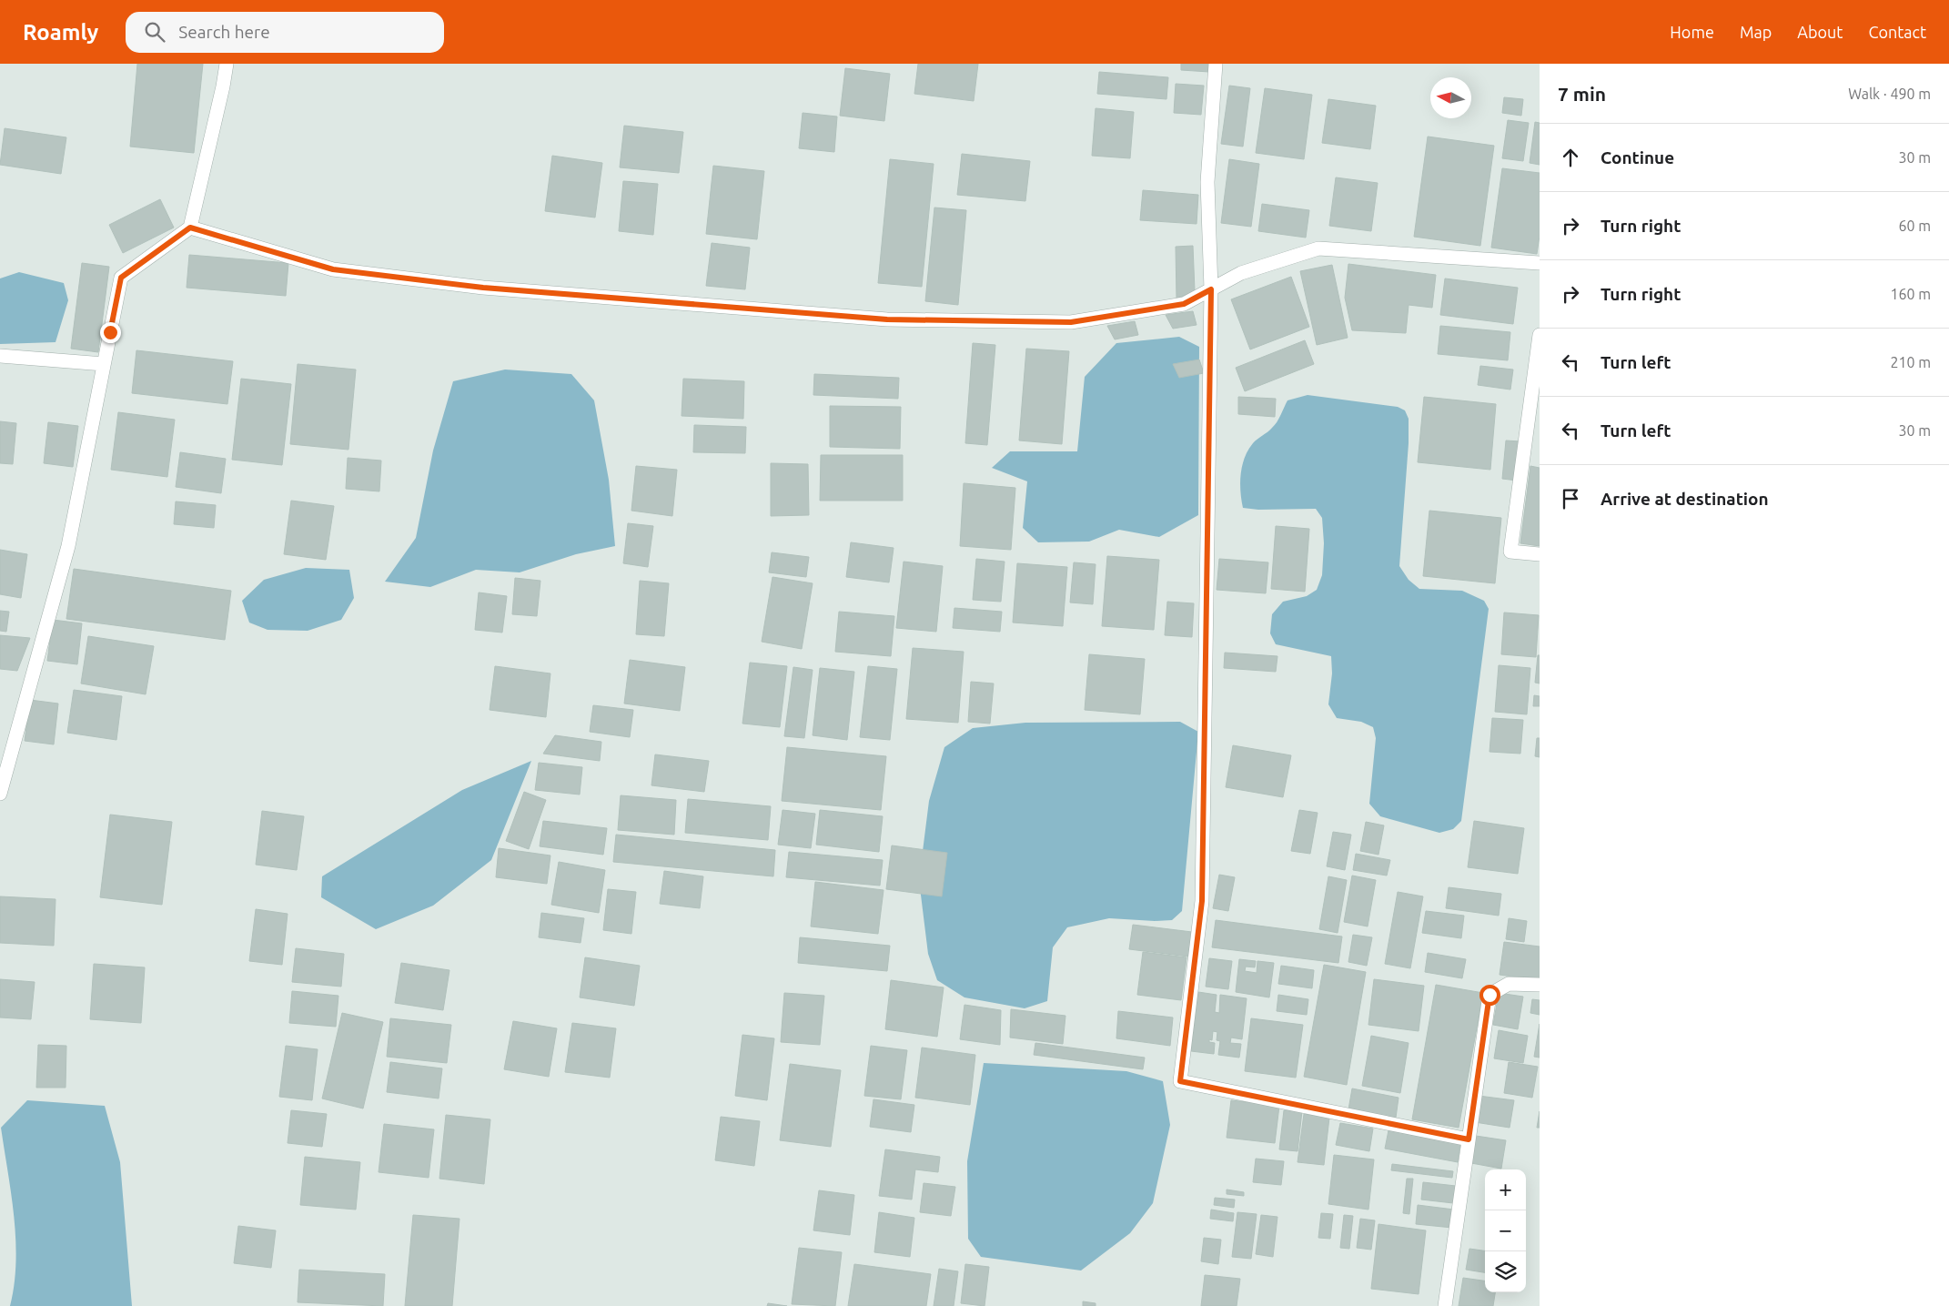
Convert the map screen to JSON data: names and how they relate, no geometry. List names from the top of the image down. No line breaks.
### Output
{"north":"left","page":{"header":"Roamly","search":"Search here","nav":["Home","Map","About","Contact"],"heading":["7 min","Walk · 490 m"],"list":[["Continue","30 m"],["Turn right","60 m"],["Turn right","160 m"],["Turn left","210 m"],["Turn left","30 m"],"Arrive at destination"],"map_buttons":["+","−"]}}
